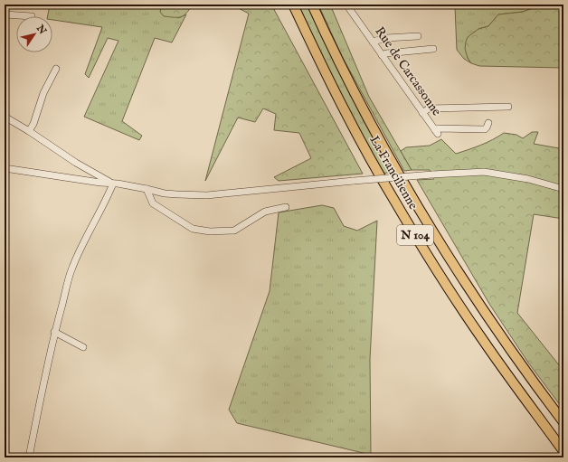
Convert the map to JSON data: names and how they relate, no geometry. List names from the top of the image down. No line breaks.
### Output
{"streets":{"highway":["La Francilienne","N 104"],"street":["Rue de Carcassonne"]},"north":"top right"}
